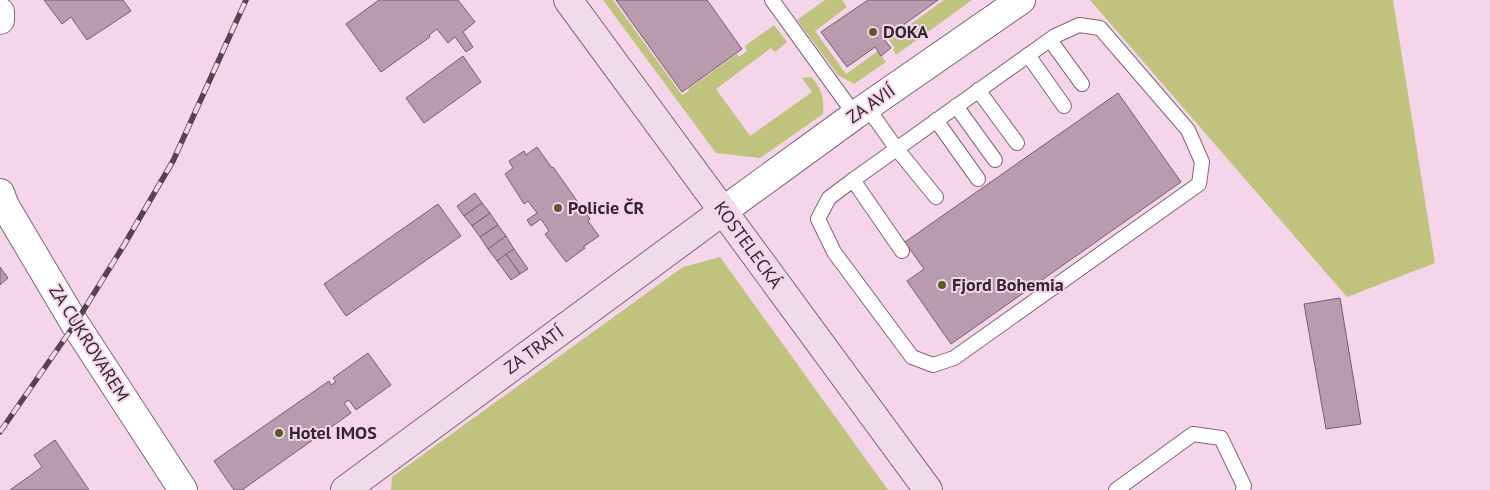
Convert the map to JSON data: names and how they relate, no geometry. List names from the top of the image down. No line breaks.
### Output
{"streets":{"street":["ZA AVIÍ","KOSTELECKÁ","ZA CUKROVAREM","ZA TRATÍ"]},"crossings":[["ZA AVIÍ","KOSTELECKÁ"],["ZA AVIÍ","ZA TRATÍ"],["KOSTELECKÁ","ZA TRATÍ"]],"places":["DOKA","Policie ČR","Fjord Bohemia","Hotel IMOS"]}
